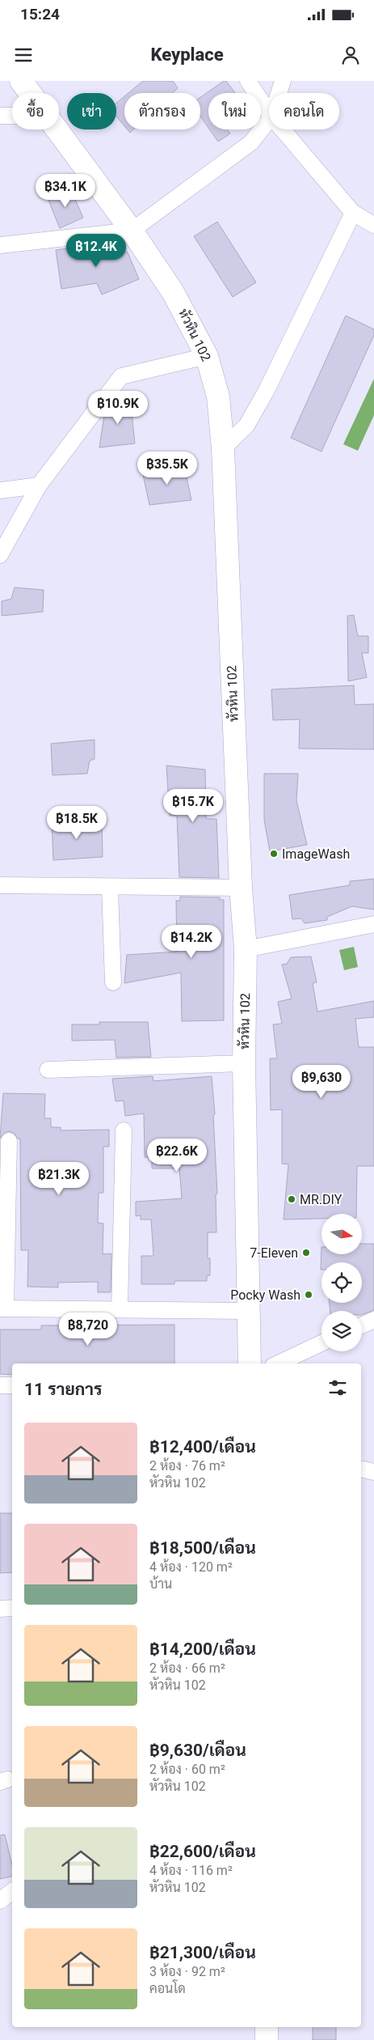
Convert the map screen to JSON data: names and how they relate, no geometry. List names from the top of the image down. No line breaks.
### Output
{"streets":{"street":["หัวหิน 102"]},"places":["ImageWash","MR.DIY","7-Eleven","Pocky Wash"],"north":"right","page":{"status":"15:24","header":"Keyplace","chip":["ซื้อ","เช่า","ตัวกรอง","ใหม่","คอนโด"],"price":["฿34.1K","฿12.4K","฿10.9K","฿35.5K","฿15.7K","฿18.5K","฿14.2K","฿9,630","฿22.6K","฿21.3K","฿8,720"],"heading":"11 รายการ","list":[{"name":"฿12,400/เดือน","note":"2 ห้อง · 76 m² · หัวหิน 102"},{"name":"฿18,500/เดือน","note":"4 ห้อง · 120 m² · บ้าน"},{"name":"฿14,200/เดือน","note":"2 ห้อง · 66 m² · หัวหิน 102"},{"name":"฿9,630/เดือน","note":"2 ห้อง · 60 m² · หัวหิน 102"},{"name":"฿22,600/เดือน","note":"4 ห้อง · 116 m² · หัวหิน 102"},{"name":"฿21,300/เดือน","note":"3 ห้อง · 92 m² · คอนโด"}]}}
